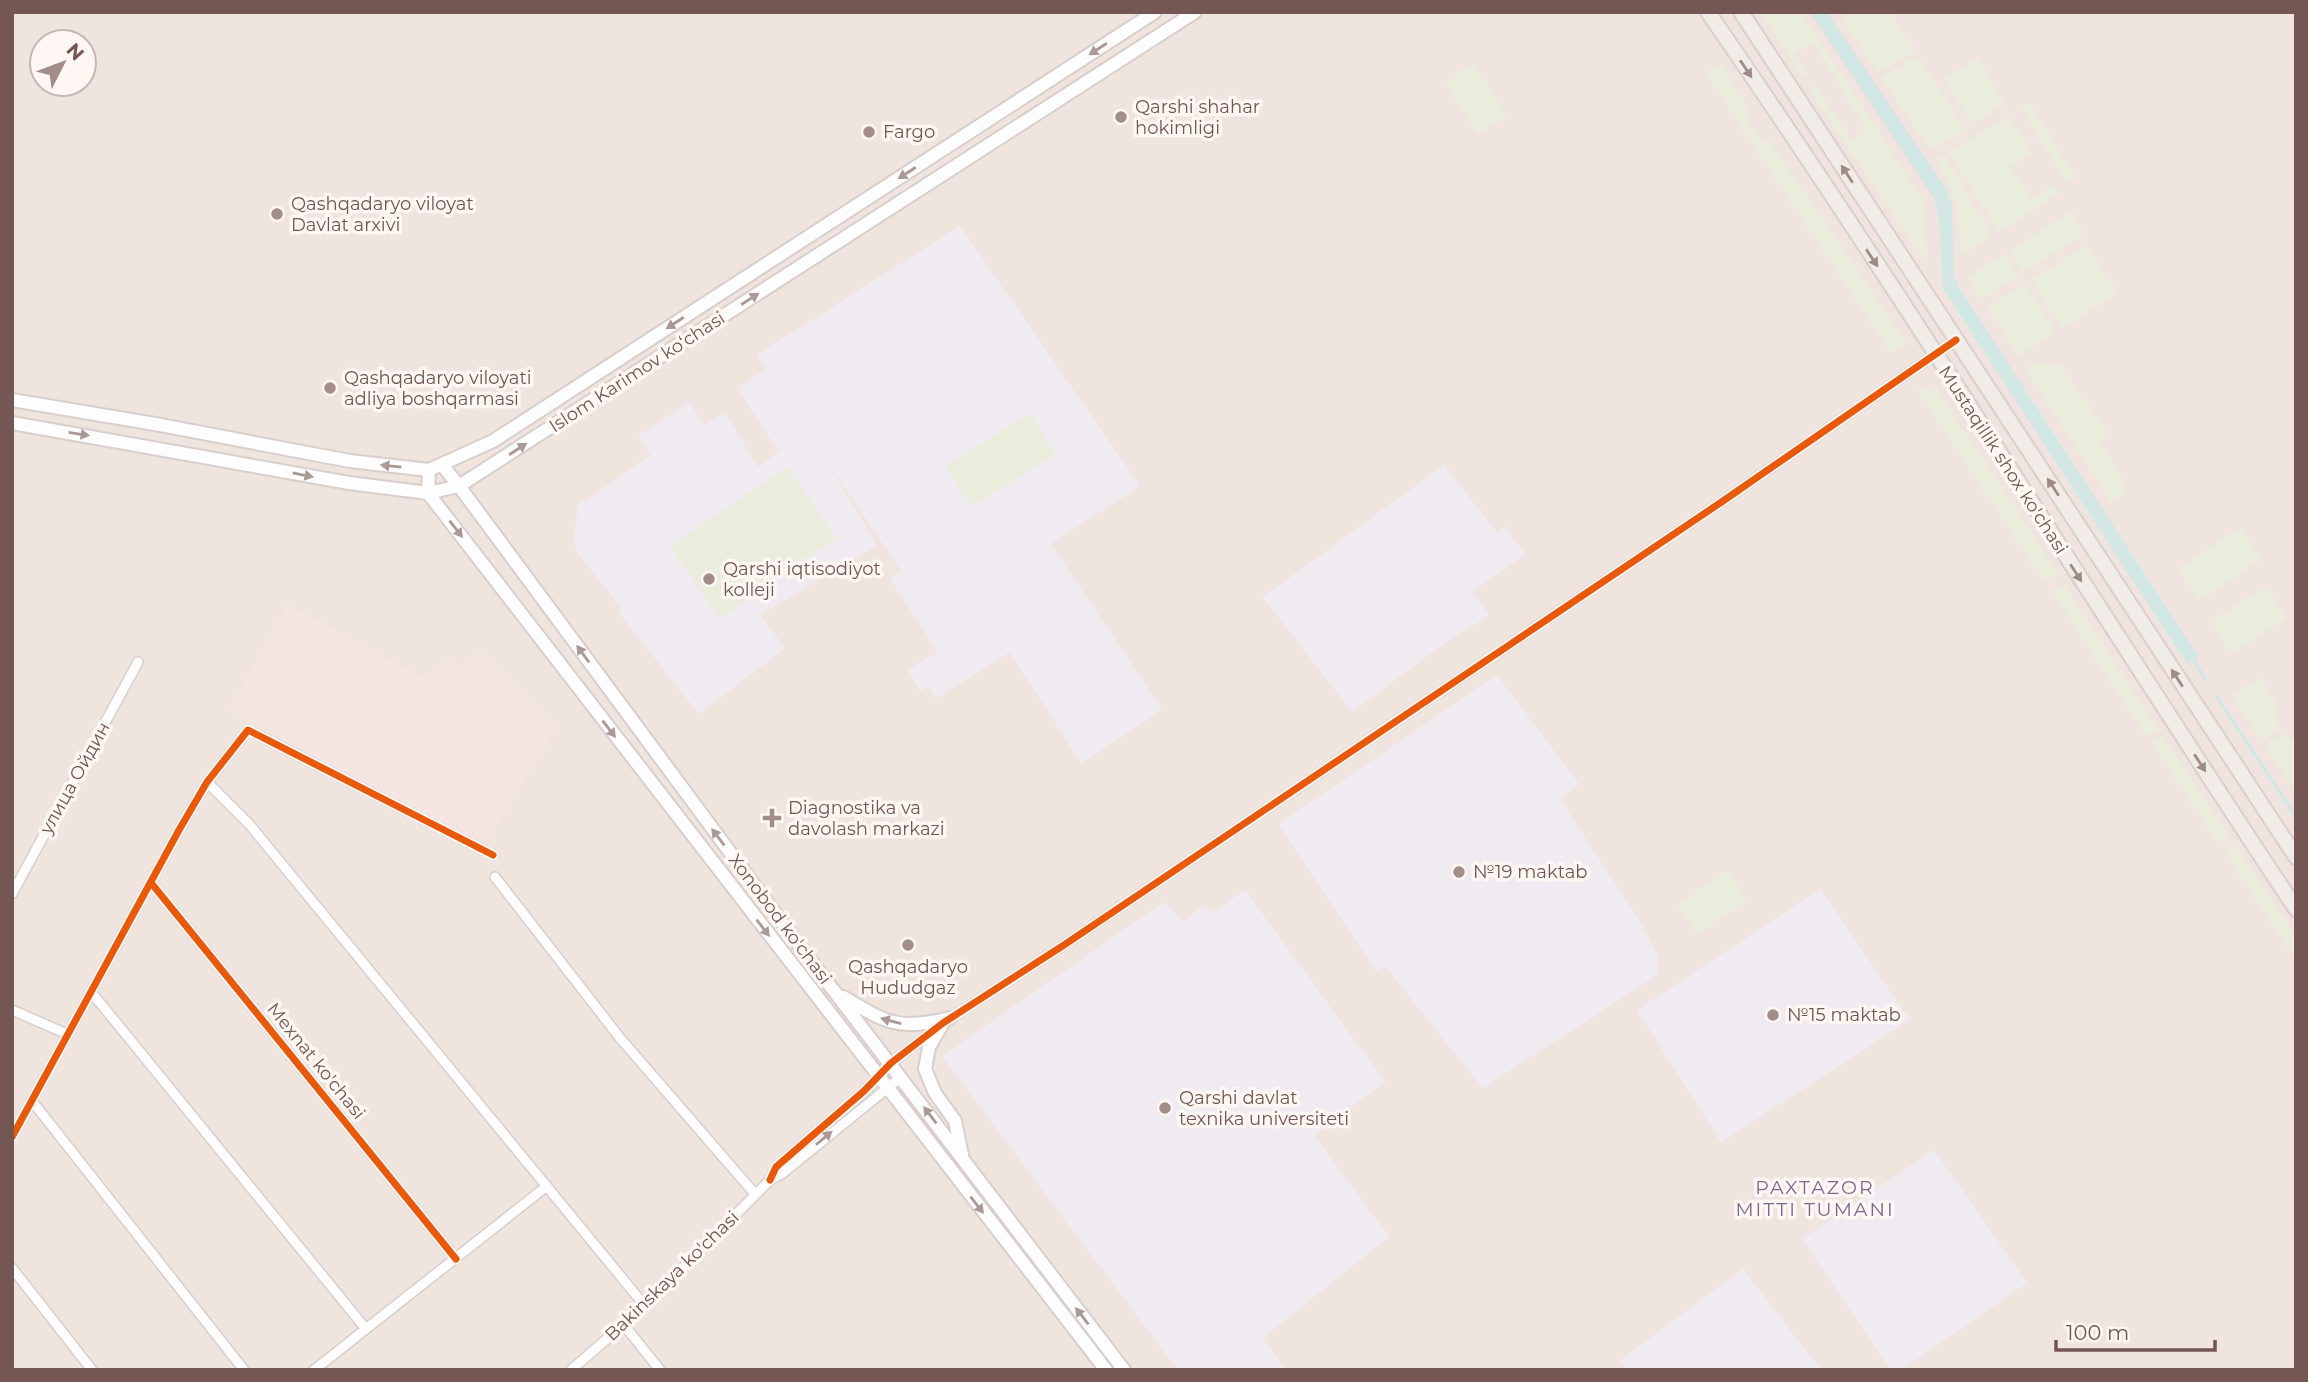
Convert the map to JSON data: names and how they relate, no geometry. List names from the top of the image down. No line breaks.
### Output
{"streets":{"main road":["Islom Karimov ko‘chasi","Mustaqillik shox ko'chasi","Xonobod ko'chasi"],"street":["улица Ойдин","Mexnat ko'chasi","Bakinskaya ko'chasi"]},"crossings":[["Islom Karimov ko‘chasi","Xonobod ko'chasi"],["Mustaqillik shox ko'chasi","Bakinskaya ko'chasi"],["Xonobod ko'chasi","Bakinskaya ko'chasi"]],"districts":["PAXTAZOR MITTI TUMANI"],"places":{"other":["Qarshi shahar hokimligi","Fargo","Qashqadaryo viloyat Davlat arxivi","Qashqadaryo viloyati adliya boshqarmasi","Qarshi iqtisodiyot kolleji","№19 maktab","Qashqadaryo Hududgaz","№15 maktab","Qarshi davlat texnika universiteti"],"health":["Diagnostika va davolash markazi"]},"scale_bar":"100 m","north":"top right"}
